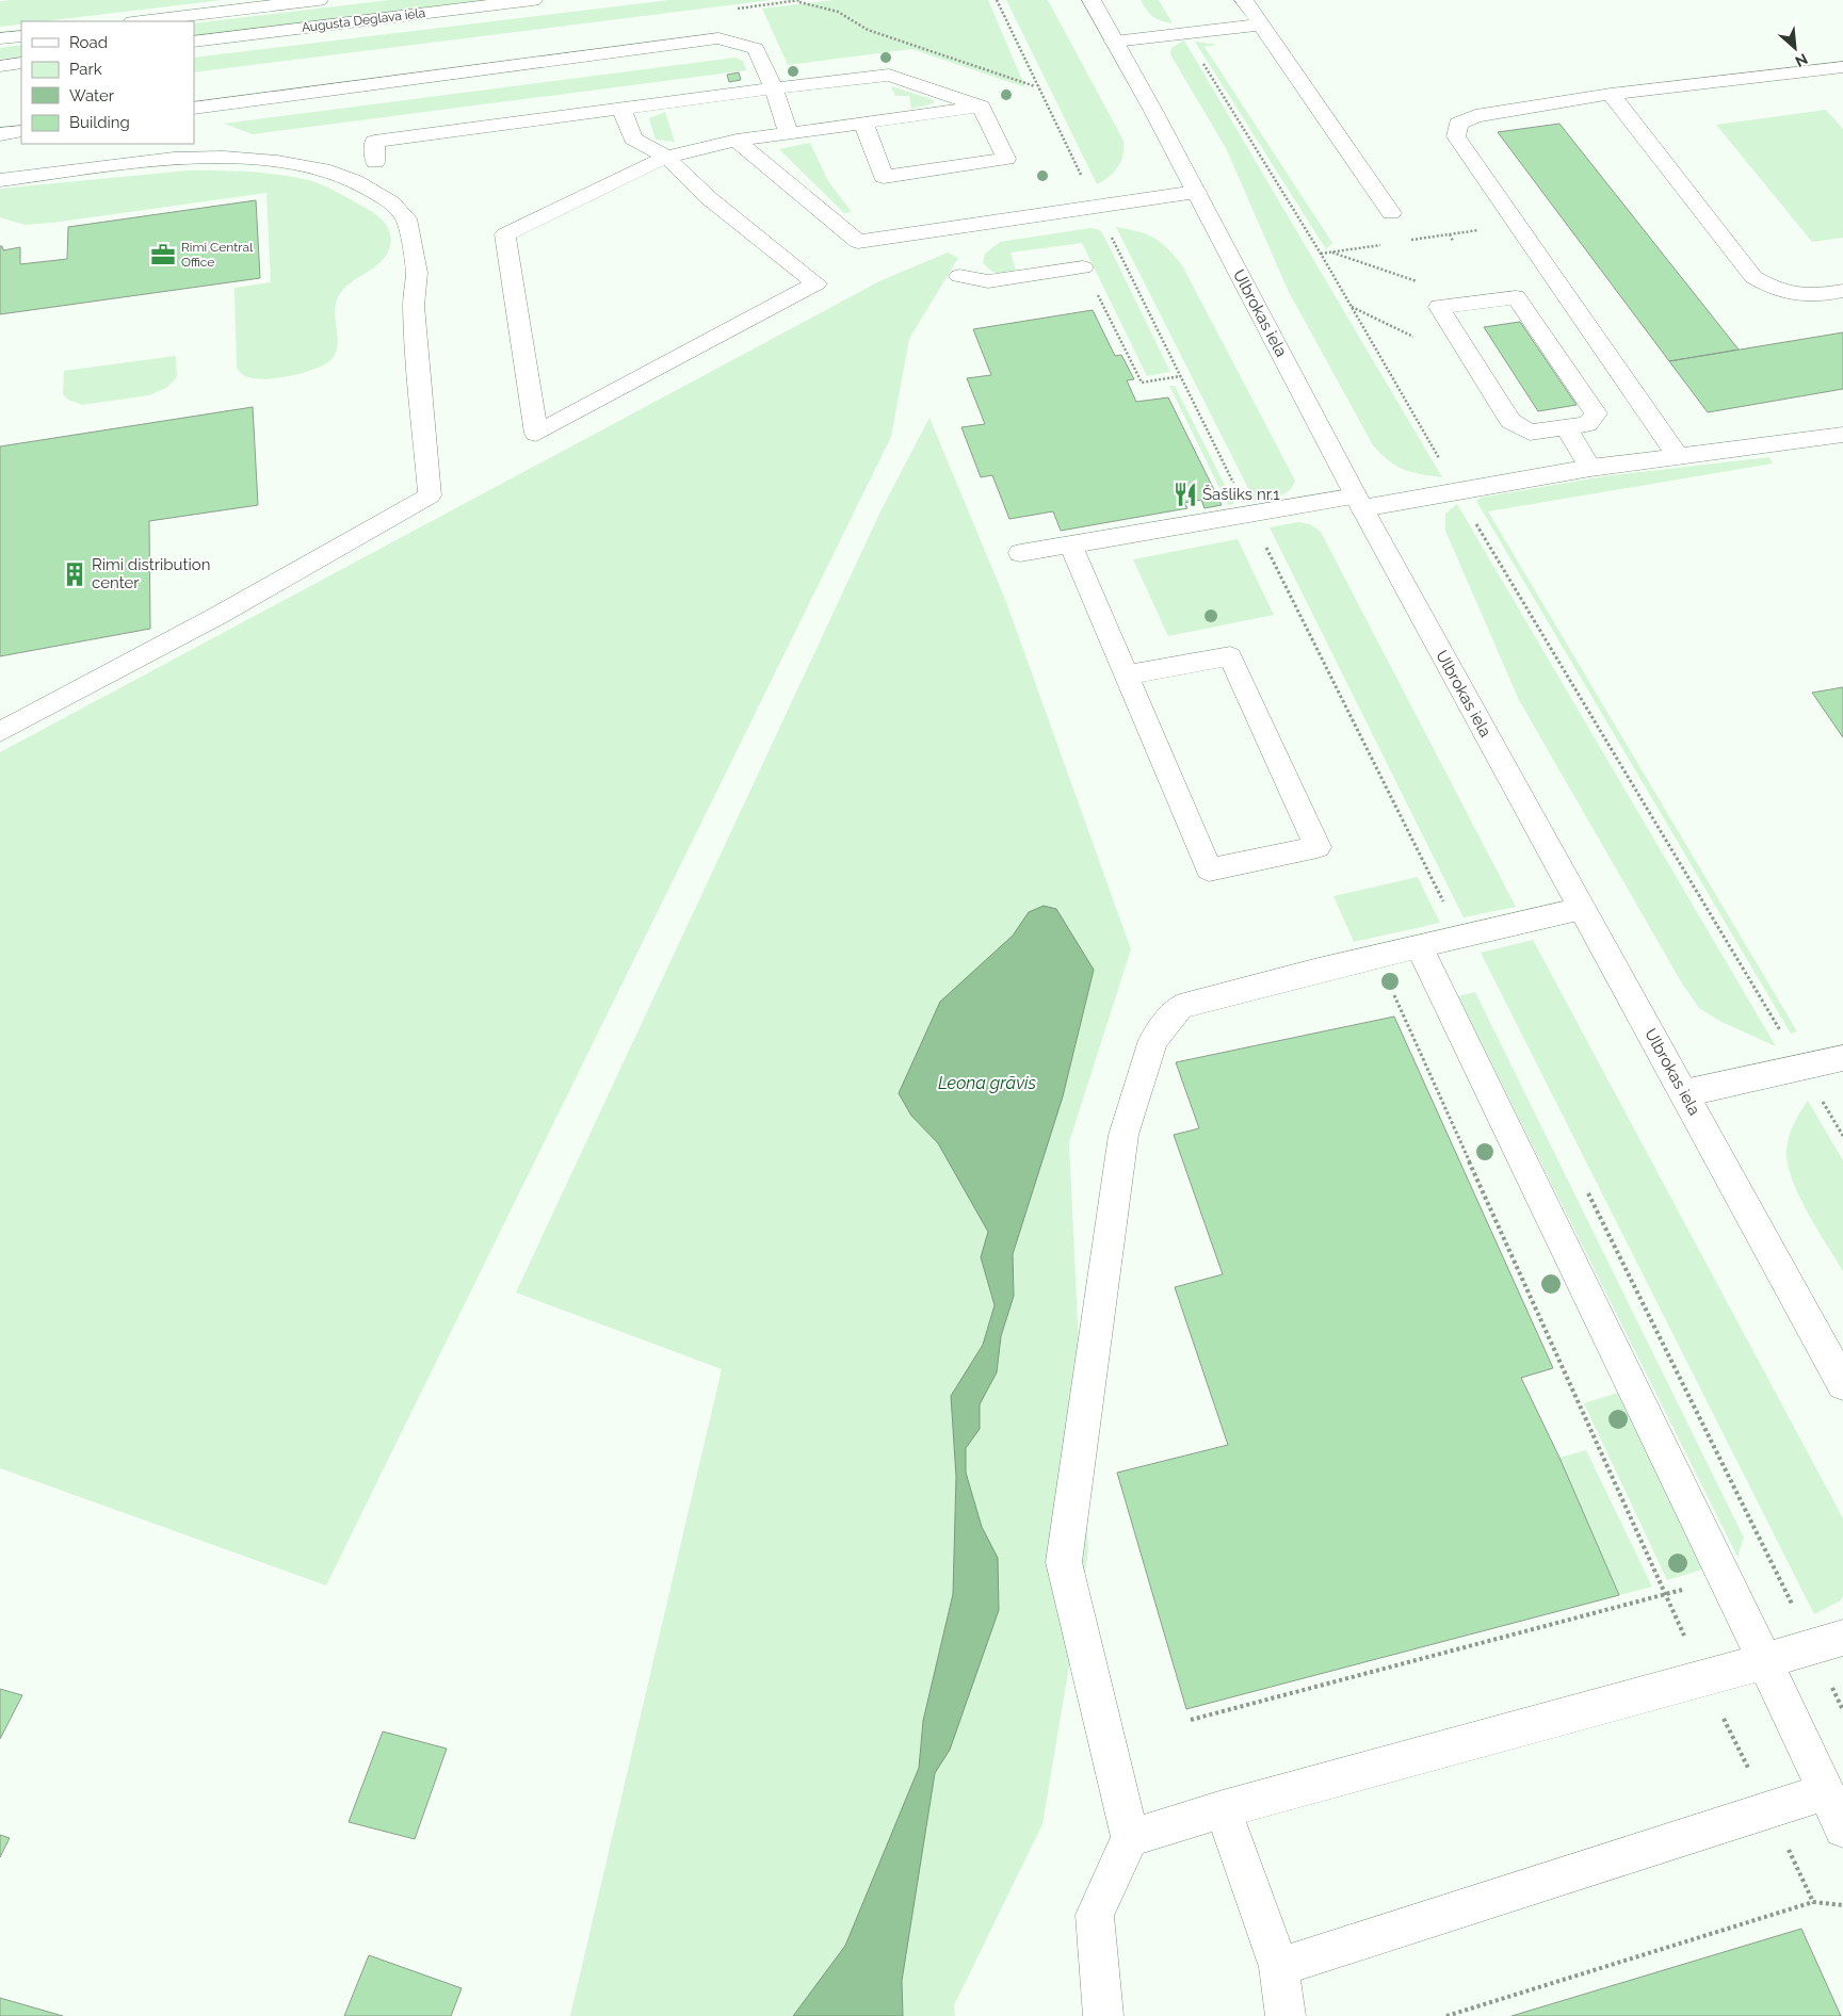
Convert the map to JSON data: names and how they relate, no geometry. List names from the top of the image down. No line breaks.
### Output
{"streets":{"main road":["Augusta Deglava iela","Ulbrokas iela"]},"water":["Leona grāvis"],"places":{"office":["Rimi Central Office"],"restaurant":["Šašliks nr.1"],"building":["Rimi distribution center"]},"legend":["Road","Park","Water","Building"],"north":"bottom right"}
